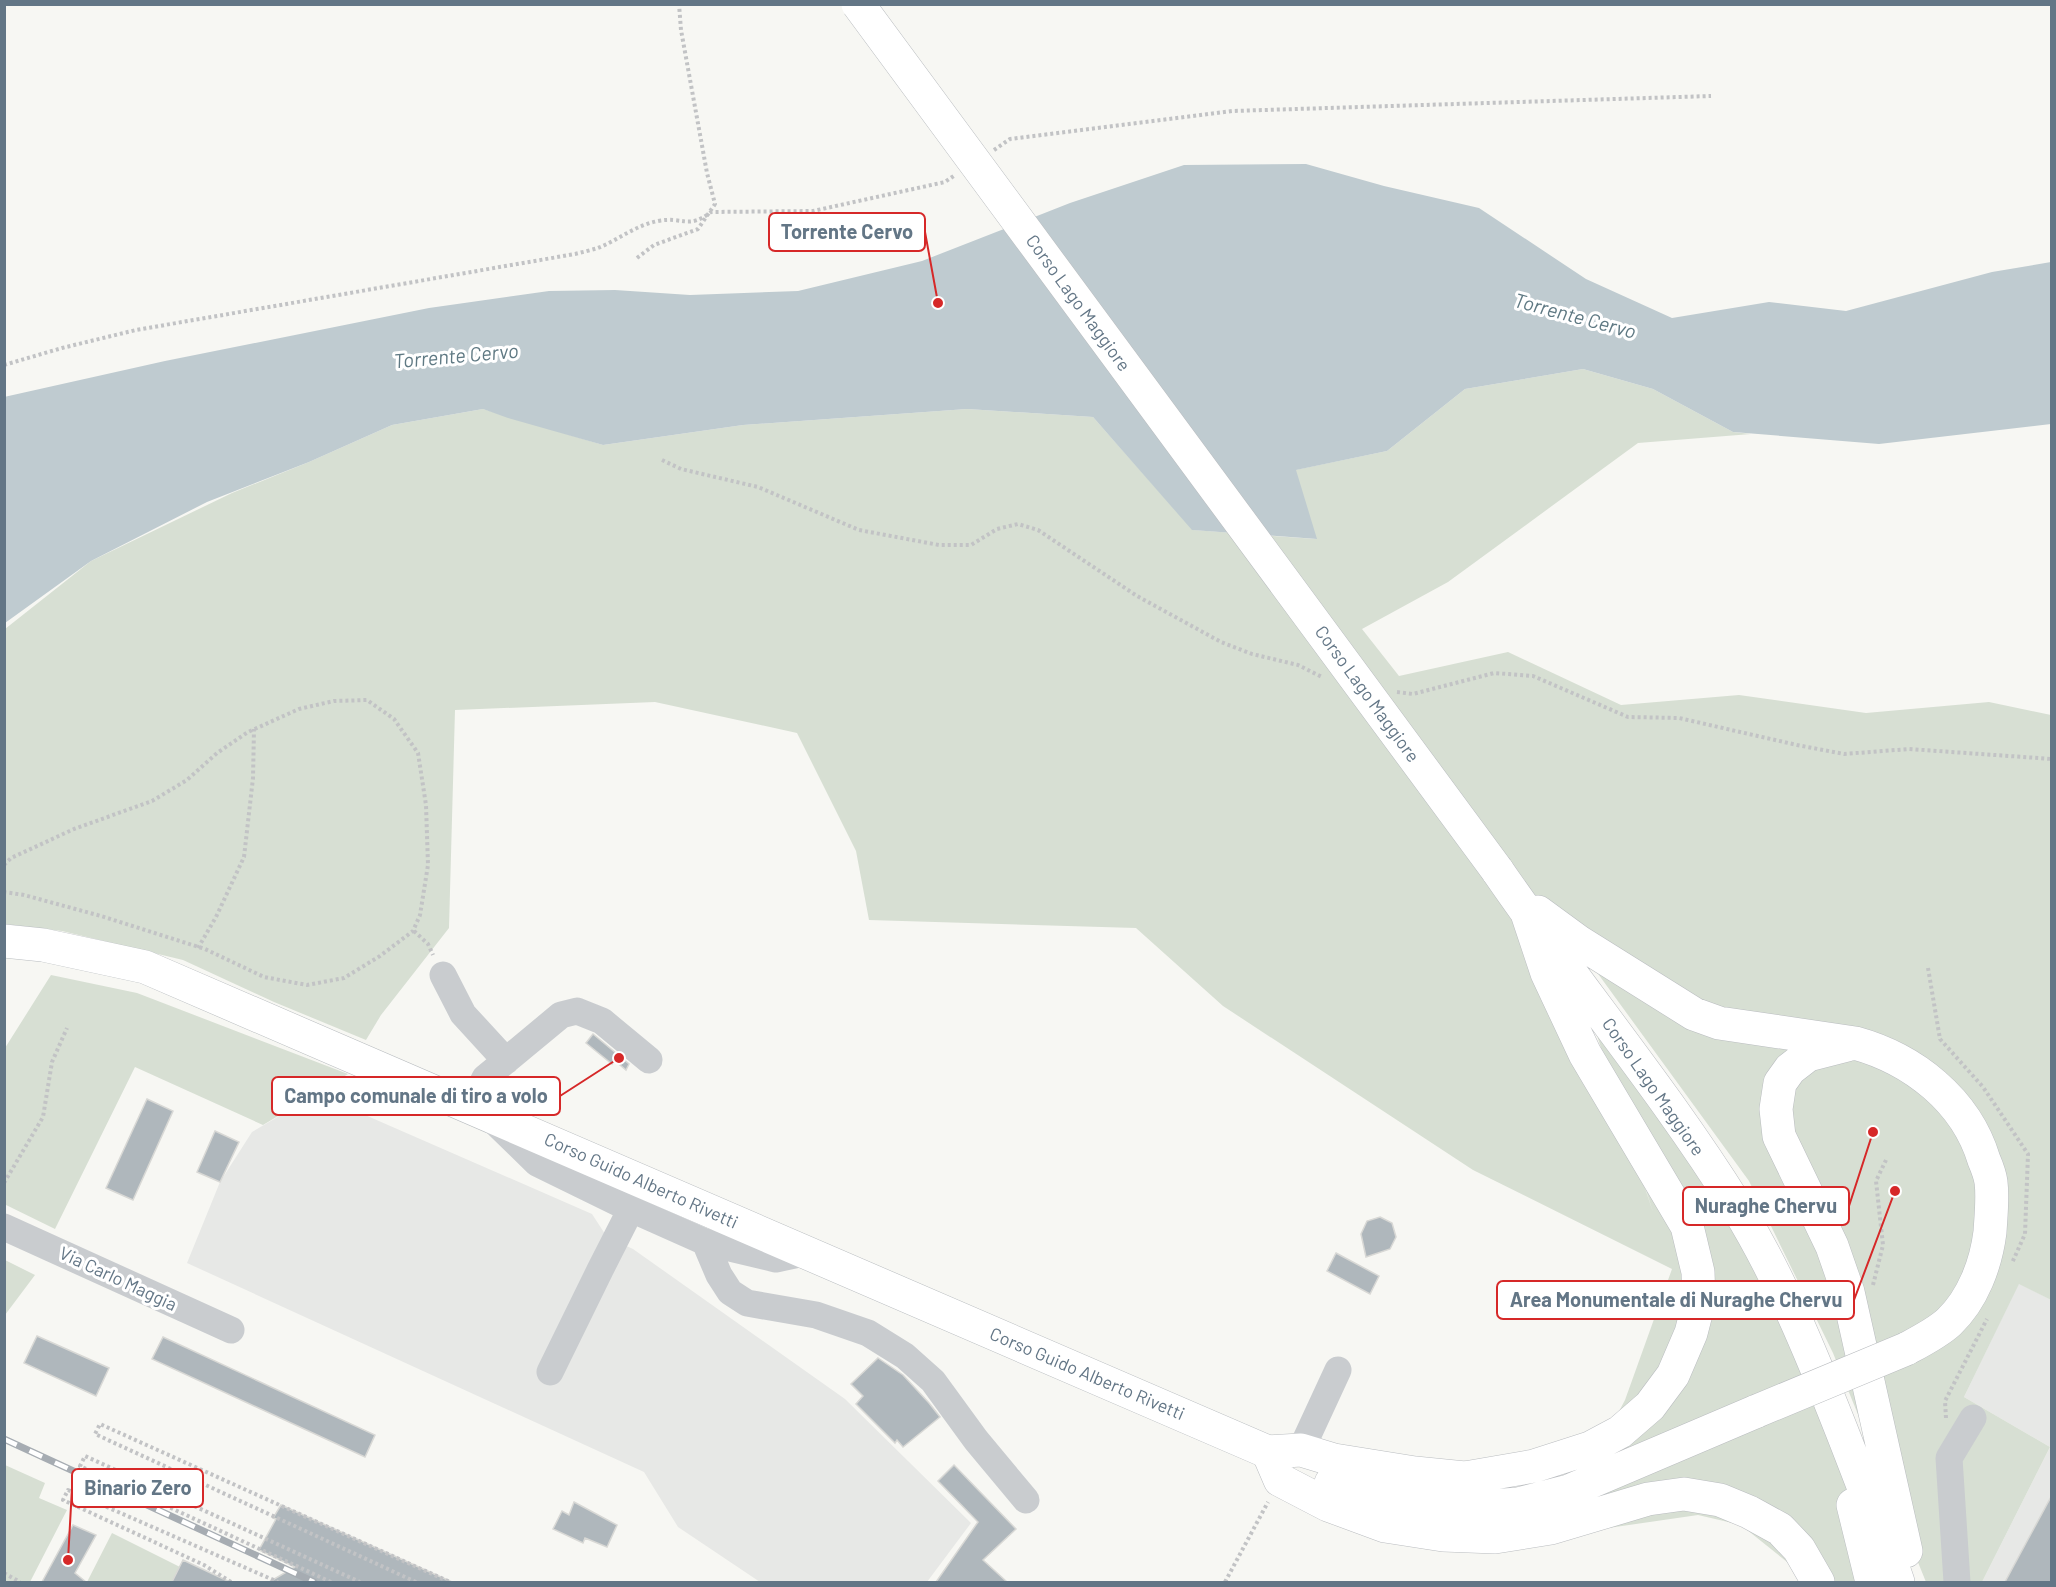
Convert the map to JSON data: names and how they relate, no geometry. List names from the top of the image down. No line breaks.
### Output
{"streets":{"main road":["Corso Lago Maggiore","Corso Guido Alberto Rivetti"],"street":["Via Carlo Maggia"]},"water":["Torrente Cervo"],"places":["Torrente Cervo","Campo comunale di tiro a volo","Nuraghe Chervu","Area Monumentale di Nuraghe Chervu","Binario Zero"]}
